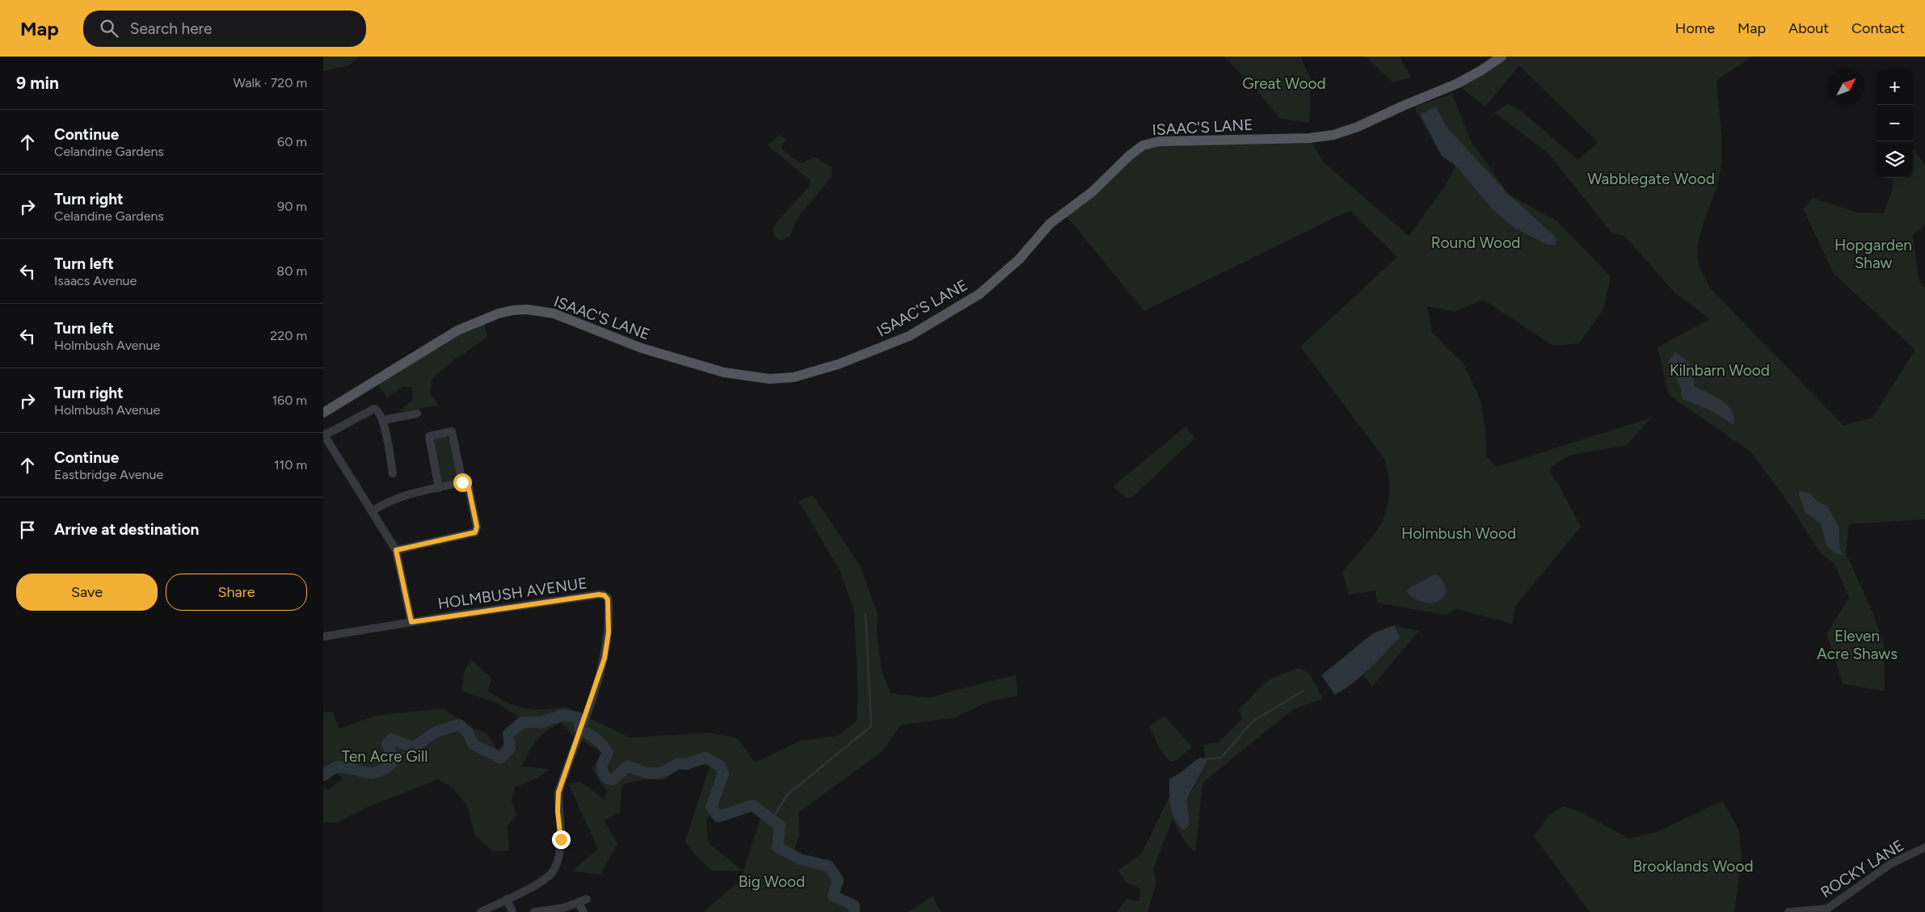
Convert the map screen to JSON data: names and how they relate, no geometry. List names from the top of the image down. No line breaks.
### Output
{"streets":{"main road":["ISAAC'S LANE"],"street":["HOLMBUSH AVENUE","ROCKY LANE"]},"parks":["Great Wood","Wabblegate Wood","Round Wood","Hopgarden Shaw","Kilnbarn Wood","Holmbush Wood","Eleven Acre Shaws","Ten Acre Gill","Brooklands Wood","Big Wood"],"north":"top right","page":{"header":"Map","search":"Search here","nav":["Home","Map","About","Contact"],"heading":["9 min","Walk · 720 m"],"map_buttons":["+","−"],"list":[["Continue","Celandine Gardens","60 m"],["Turn right","Celandine Gardens","90 m"],["Turn left","Isaacs Avenue","80 m"],["Turn left","Holmbush Avenue","220 m"],["Turn right","Holmbush Avenue","160 m"],["Continue","Eastbridge Avenue","110 m"],"Arrive at destination"],"buttons":["Save","Share"]}}
